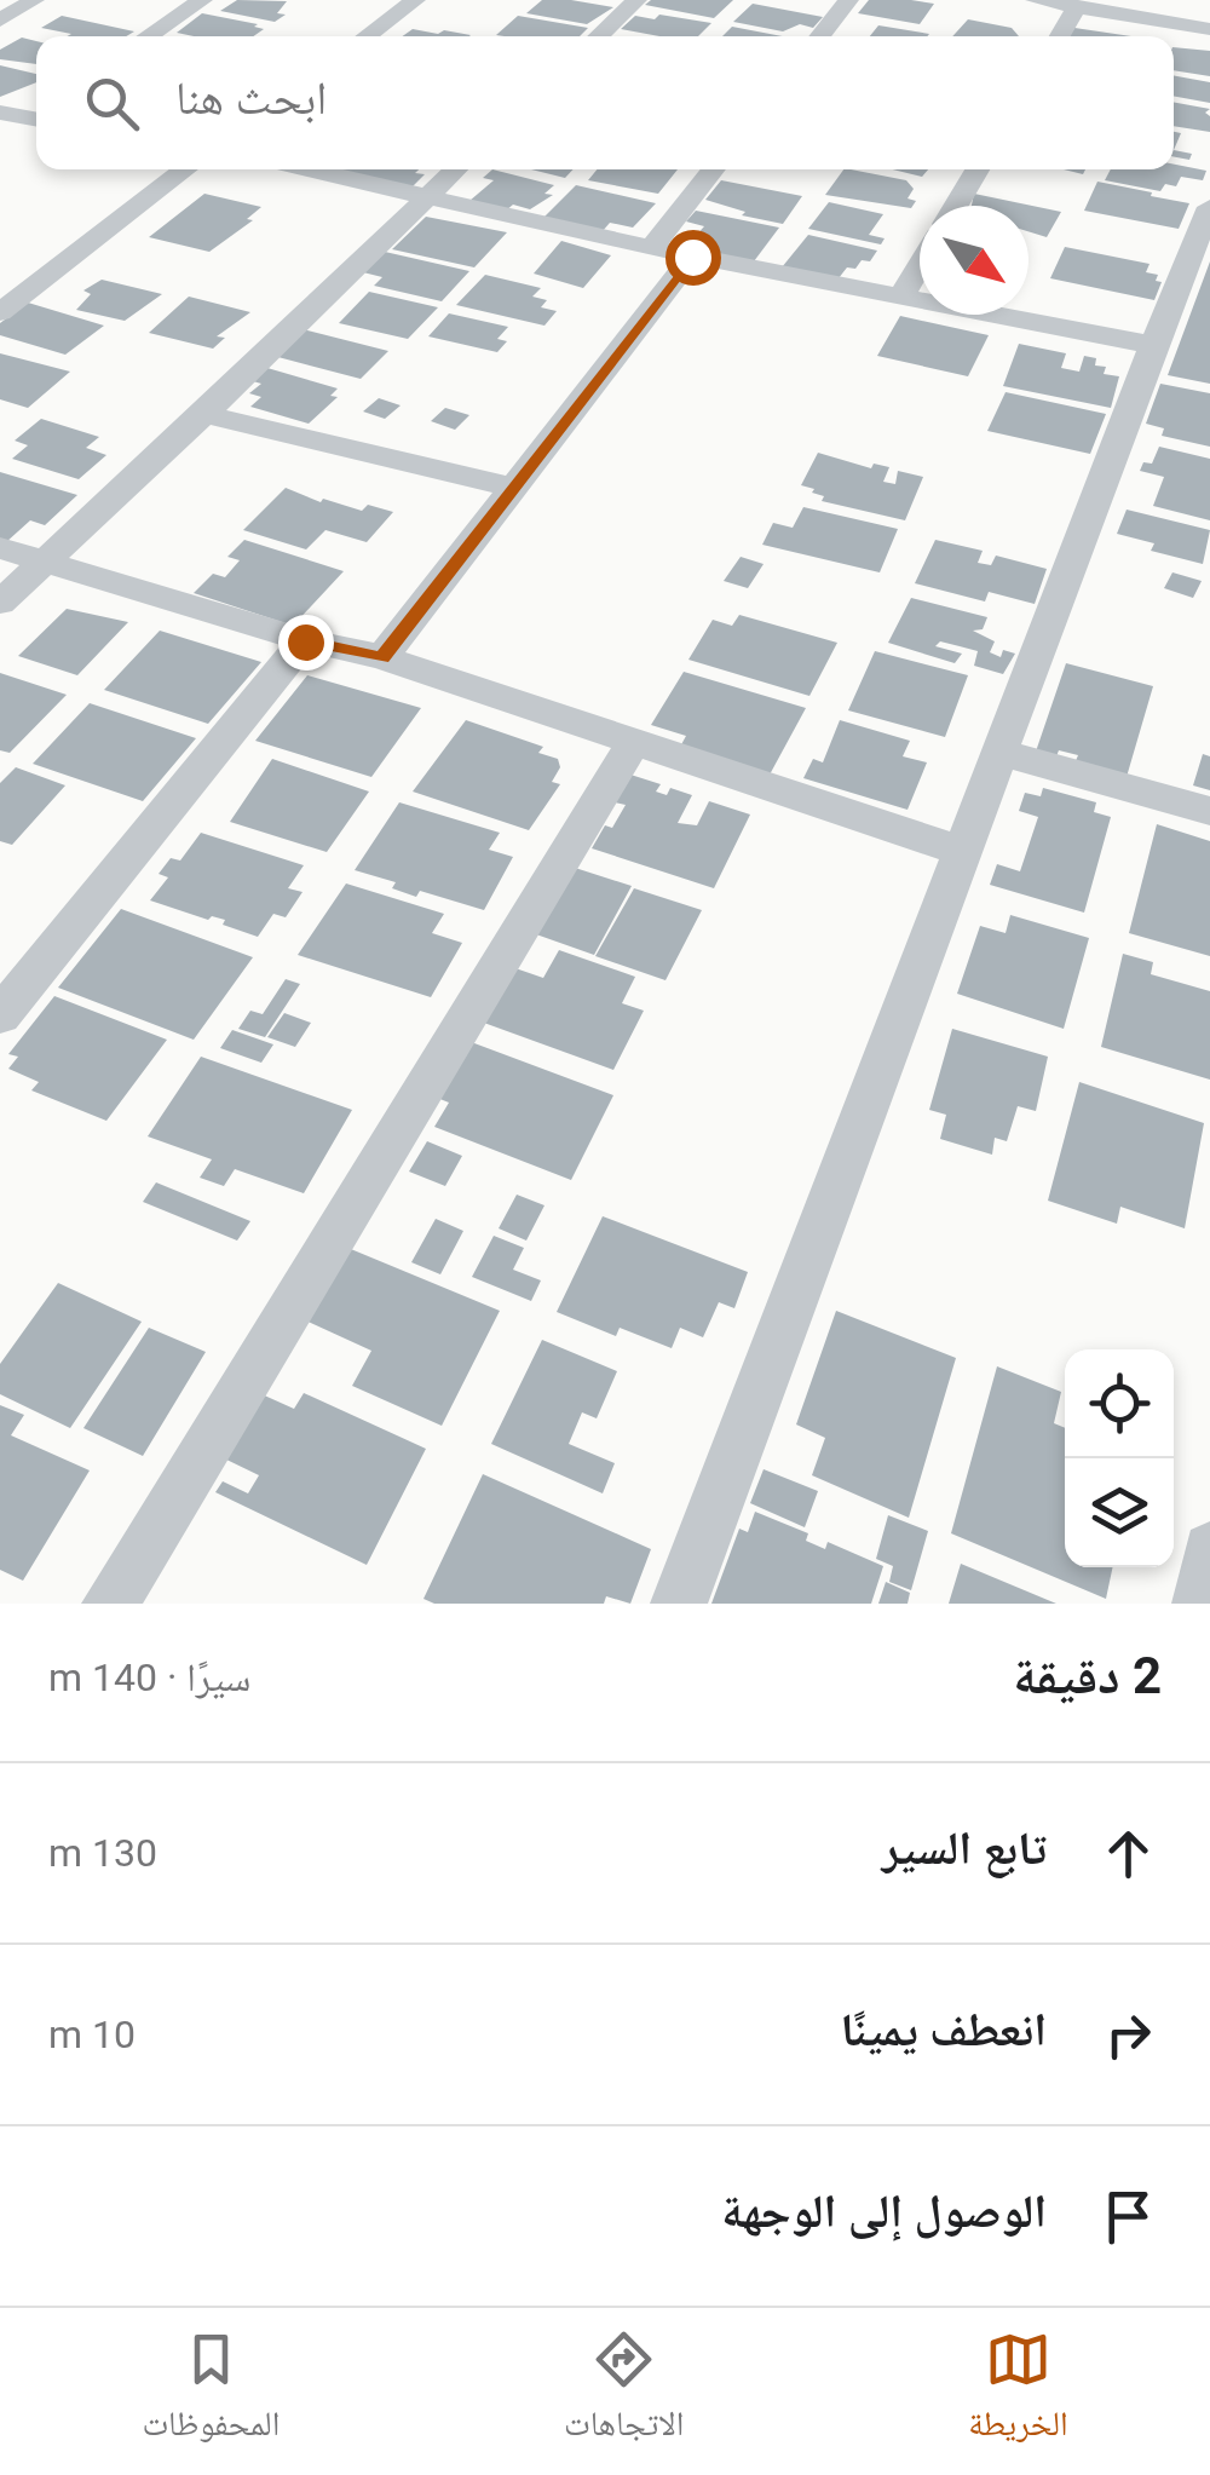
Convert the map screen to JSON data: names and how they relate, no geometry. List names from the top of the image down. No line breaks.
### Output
{"north":"bottom right","page":{"search":"ابحث هنا","heading":["2 دقيقة","سيرًا · 140 m"],"list":[["تابع السير","130 m"],["انعطف يمينًا","10 m"],"الوصول إلى الوجهة"],"nav":["الخريطة","الاتجاهات","المحفوظات"]}}
